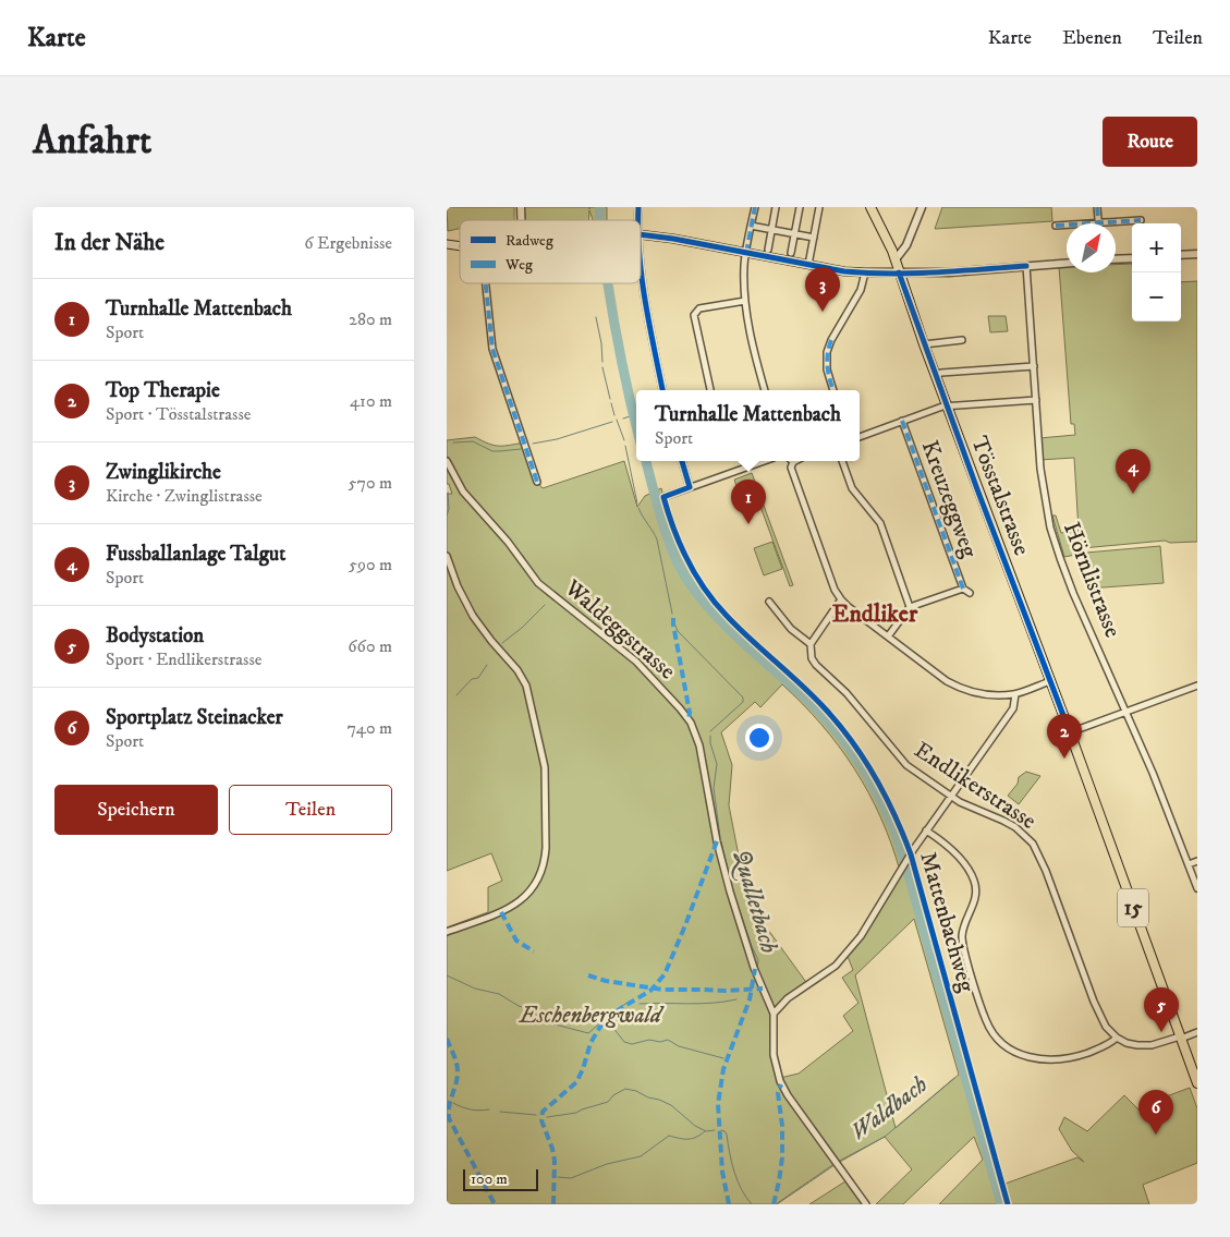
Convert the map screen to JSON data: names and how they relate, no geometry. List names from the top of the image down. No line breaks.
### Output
{"streets":{"main road":["Tösstalstrasse","15"],"street":["Kreuzeggweg","Hörnlistrasse","Waldeggstrasse","Endlikerstrasse"],"cycle path":["Mattenbachweg"]},"districts":["Endliker"],"water":["Qualletbach","Waldbach"],"parks":["Eschenbergwald"],"legend":["Radweg","Weg"],"scale_bar":"100 m","north":"top right","page":{"header":"Karte","nav":["Karte","Ebenen","Teilen"],"buttons":["Route",["Speichern","Teilen"]],"title":"Anfahrt","heading":["In der Nähe","6 Ergebnisse"],"map_buttons":["+","−"],"pins":["3","4","1","2","5","6"],"list":[{"mark":"1","name":"Turnhalle Mattenbach","note":"Sport","value":"280 m"},{"mark":"2","name":"Top Therapie","note":"Sport · Tösstalstrasse","value":"410 m"},{"mark":"3","name":"Zwinglikirche","note":"Kirche · Zwinglistrasse","value":"570 m"},{"mark":"4","name":"Fussballanlage Talgut","note":"Sport","value":"590 m"},{"mark":"5","name":"Bodystation","note":"Sport · Endlikerstrasse","value":"660 m"},{"mark":"6","name":"Sportplatz Steinacker","note":"Sport","value":"740 m"}],"popup":["Turnhalle Mattenbach","Sport"],"scale":"100 m"}}
